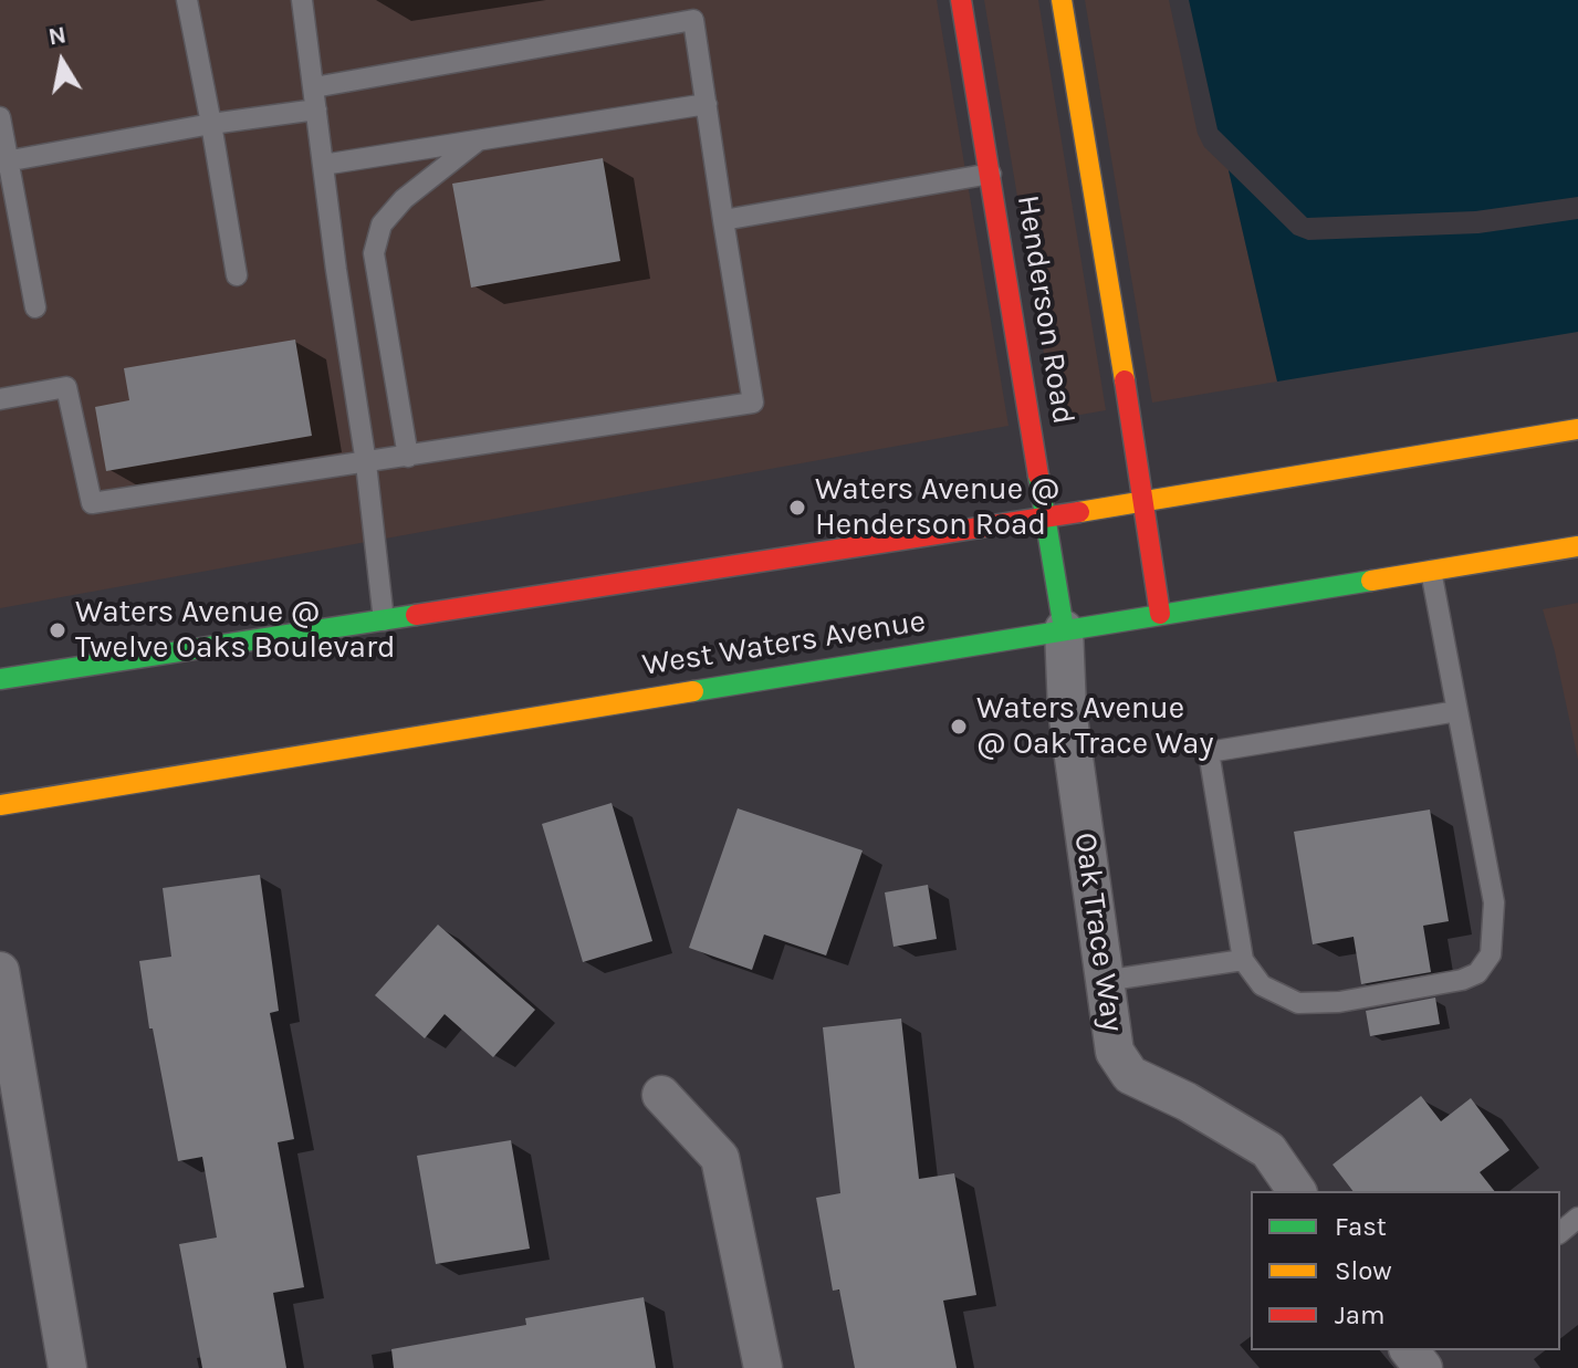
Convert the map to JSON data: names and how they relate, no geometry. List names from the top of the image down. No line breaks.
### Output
{"streets":{"main road":["Henderson Road","West Waters Avenue"],"street":["Oak Trace Way"]},"crossings":[["Henderson Road","West Waters Avenue"],["Henderson Road","Oak Trace Way"],["West Waters Avenue","Oak Trace Way"]],"places":["Waters Avenue @ Henderson Road","Waters Avenue @ Twelve Oaks Boulevard","Waters Avenue @ Oak Trace Way"],"legend":["Fast","Slow","Jam"],"north":"top"}
